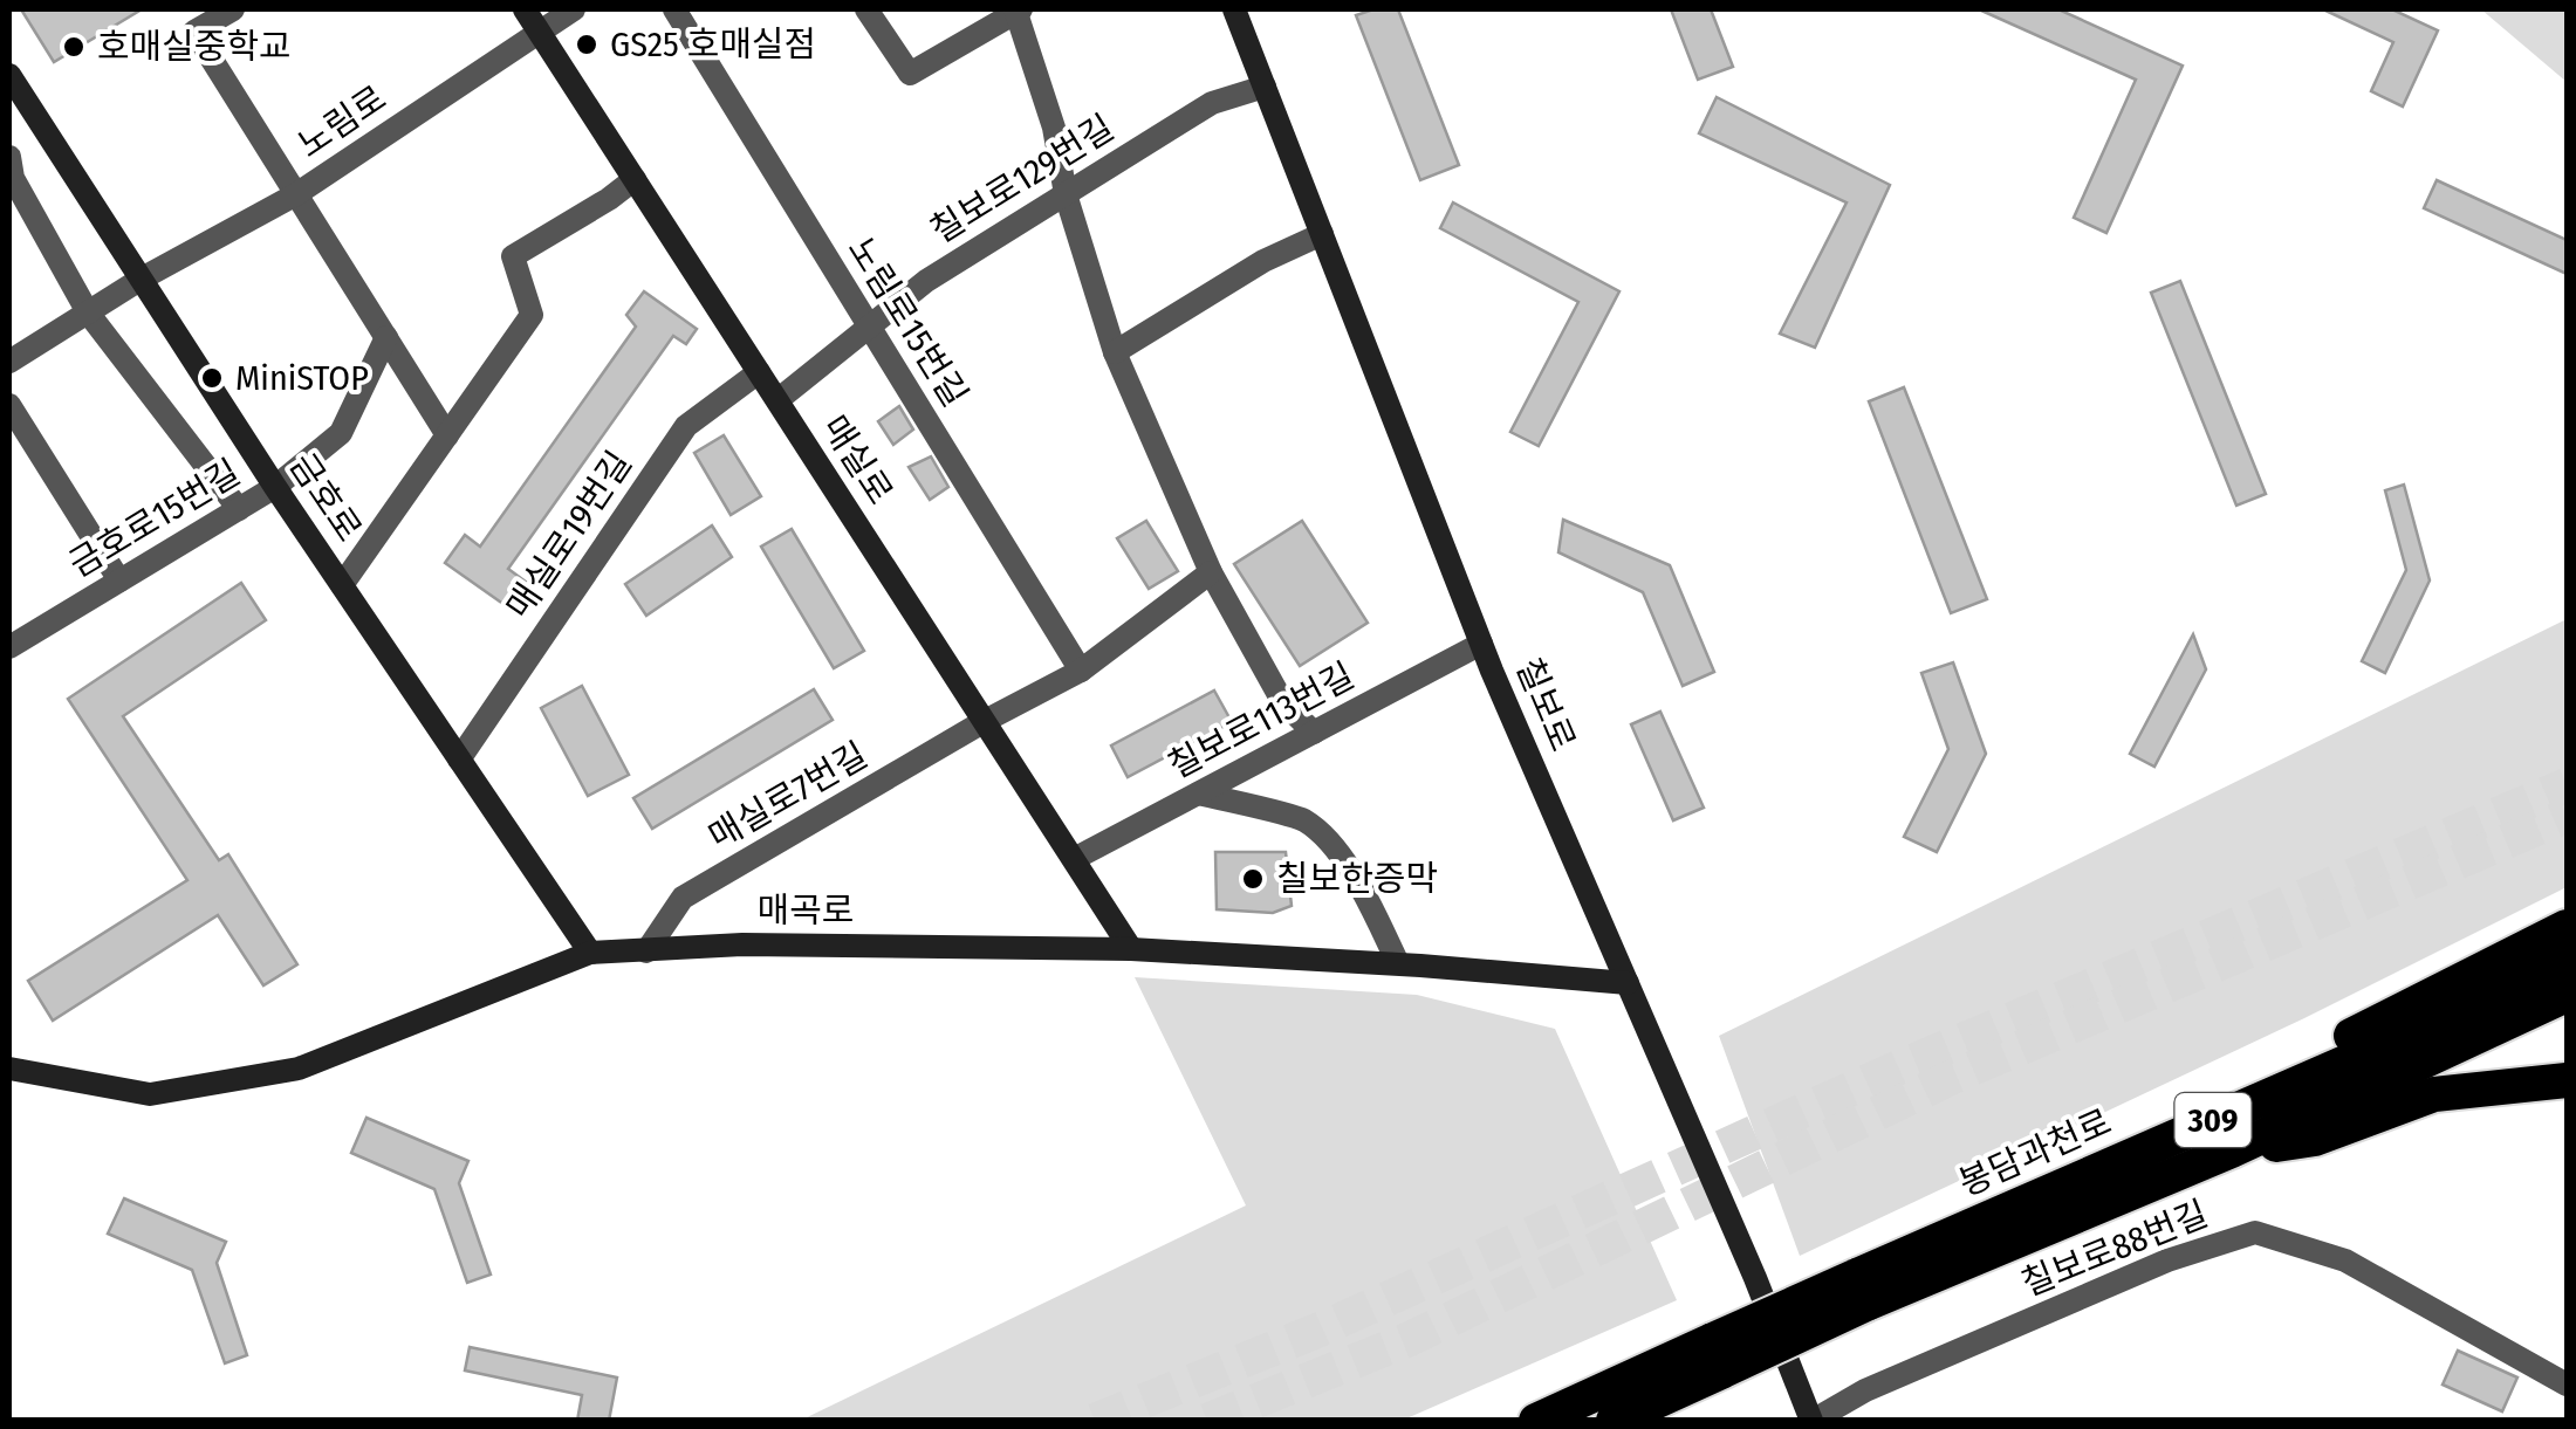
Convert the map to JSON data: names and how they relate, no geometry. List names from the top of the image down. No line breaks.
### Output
{"streets":{"highway":["309","봉담과천로"],"street":["노림로","칠보로129번길","노림로15번길","매실로","금호로","금호로15번길","매실로19번길","칠보로","칠보로113번길","매실로7번길","매곡로","칠보로88번길"]},"crossings":[["노림로","매실로"],["노림로","금호로"],["칠보로129번길","노림로15번길"],["칠보로129번길","매실로"],["칠보로129번길","칠보로"],["노림로15번길","매실로7번길"],["매실로","매실로19번길"],["매실로","칠보로113번길"],["매실로","매실로7번길"],["매실로","매곡로"],["금호로","금호로15번길"],["금호로","매실로19번길"],["금호로","매곡로"],["칠보로","칠보로113번길"],["칠보로","매곡로"],["칠보로","칠보로88번길"],["매실로7번길","매곡로"]],"places":["GS25 호매실점","호매실중학교","MiniSTOP","칠보한증막"]}
